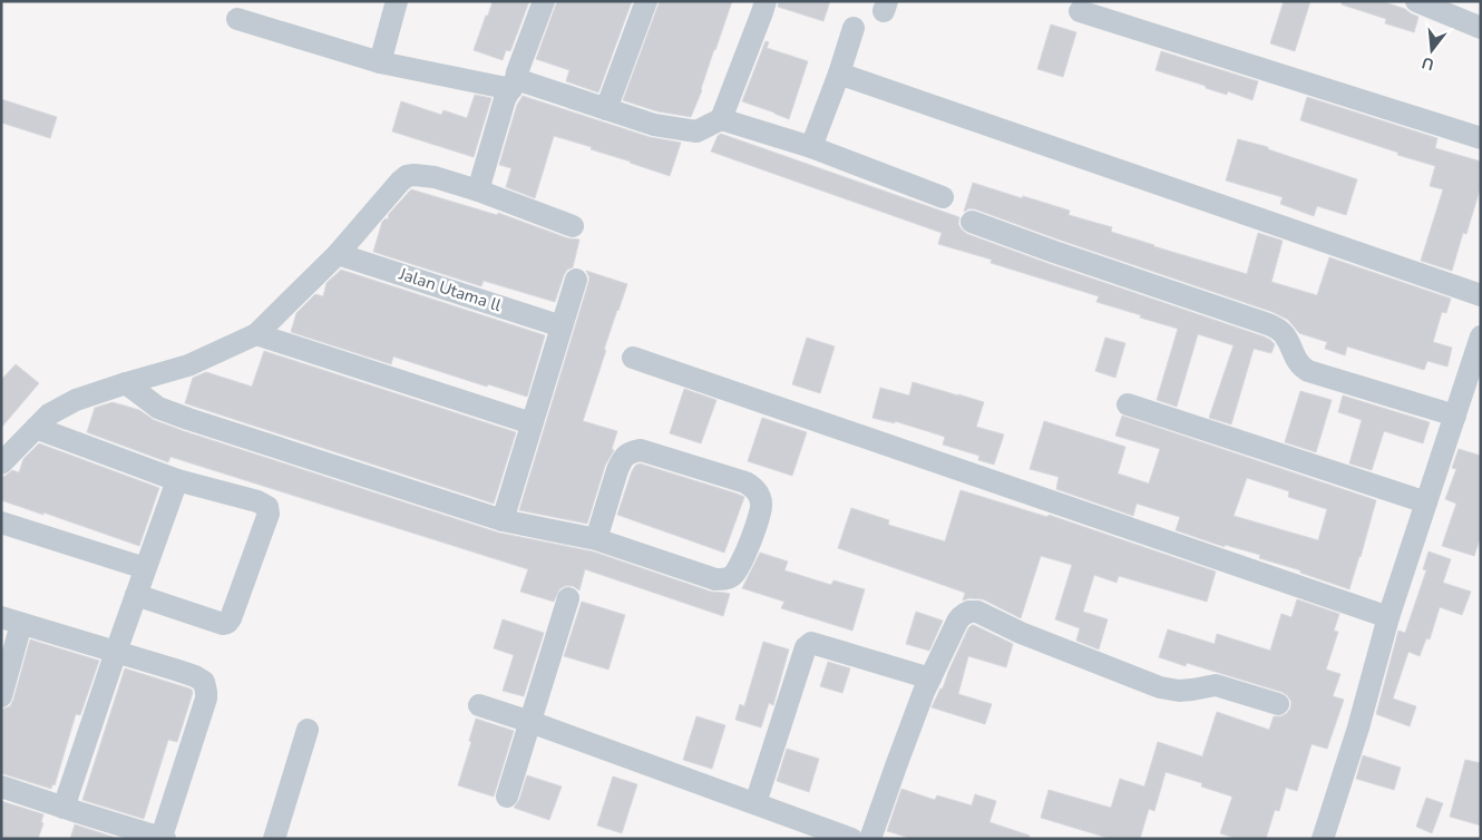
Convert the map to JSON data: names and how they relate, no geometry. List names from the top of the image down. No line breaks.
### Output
{"streets":{"street":["Jalan Utama ll"]},"north":"bottom"}
